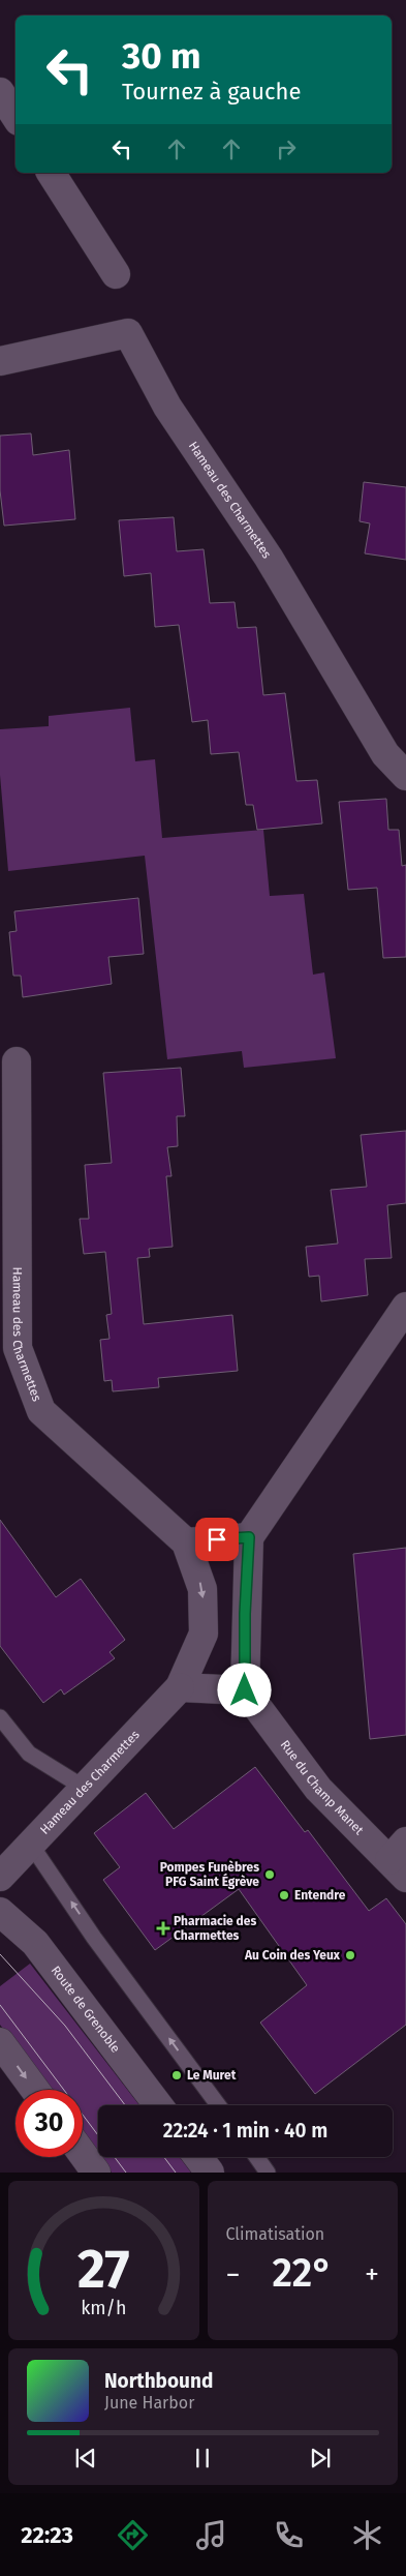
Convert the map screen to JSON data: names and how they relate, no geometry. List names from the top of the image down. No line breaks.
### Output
{"streets":{"street":["Hameau des Charmettes","Rue du Champ Manet","Route de Grenoble"]},"places":{"other":["Pompes Funèbres PFG Saint Égrève","Entendre","Au Coin des Yeux","Le Muret"],"health":["Pharmacie des Charmettes"]},"page":{"turn":["30 m","Tournez à gauche"],"limit":"30","trip":"22:24 · 1 min · 40 m","tile":"Climatisation","heat":["−","22°","+"],"song":["Northbound","June Harbor"],"tabs":"22:23","gauge":["27","km/h"]}}
